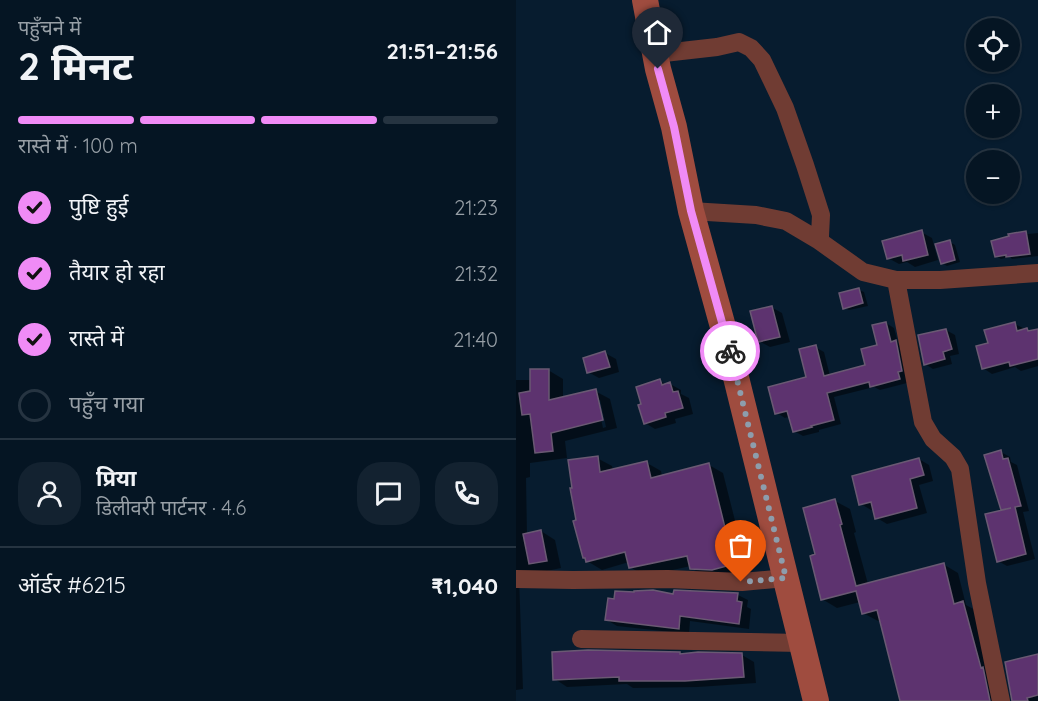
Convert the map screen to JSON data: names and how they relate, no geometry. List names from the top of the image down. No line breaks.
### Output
{"page":{"heading":["2 मिनट","पहुँचने में","21:51–21:56"],"panel":["प्रिया","डिलीवरी पार्टनर · 4.6","ऑर्डर #6215","₹1,040"],"map_buttons":["+","−"],"bar":"रास्ते में · 100 m","list":[["पुष्टि हुई","21:23"],["तैयार हो रहा","21:32"],["रास्ते में","21:40"],"पहुँच गया"]}}
